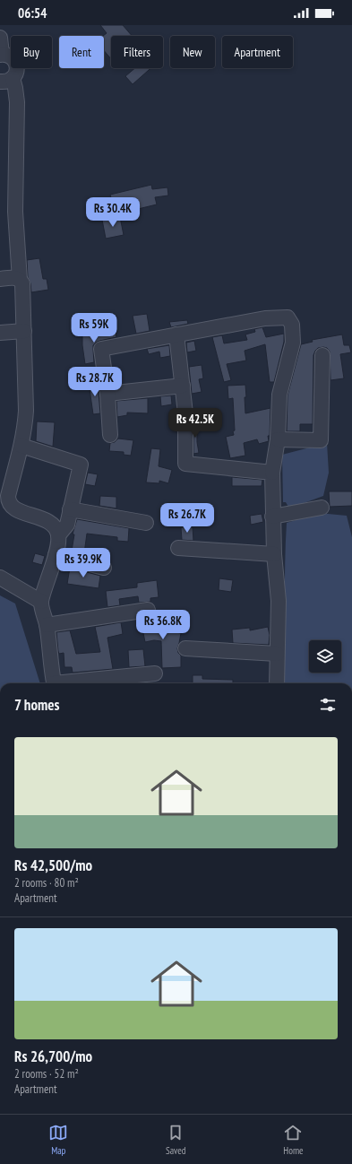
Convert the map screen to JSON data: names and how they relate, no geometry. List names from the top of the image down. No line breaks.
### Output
{"page":{"status":"06:54","chip":["Buy","Rent","Filters","New","Apartment"],"price":["Rs 30.4K","Rs 59K","Rs 28.7K","Rs 42.5K","Rs 26.7K","Rs 39.9K","Rs 36.8K"],"heading":"7 homes","list":[{"name":"Rs 42,500/mo","note":"2 rooms · 80 m² · Apartment"},{"name":"Rs 26,700/mo","note":"2 rooms · 52 m² · Apartment"}],"tabs":["Map","Saved","Home"]}}
